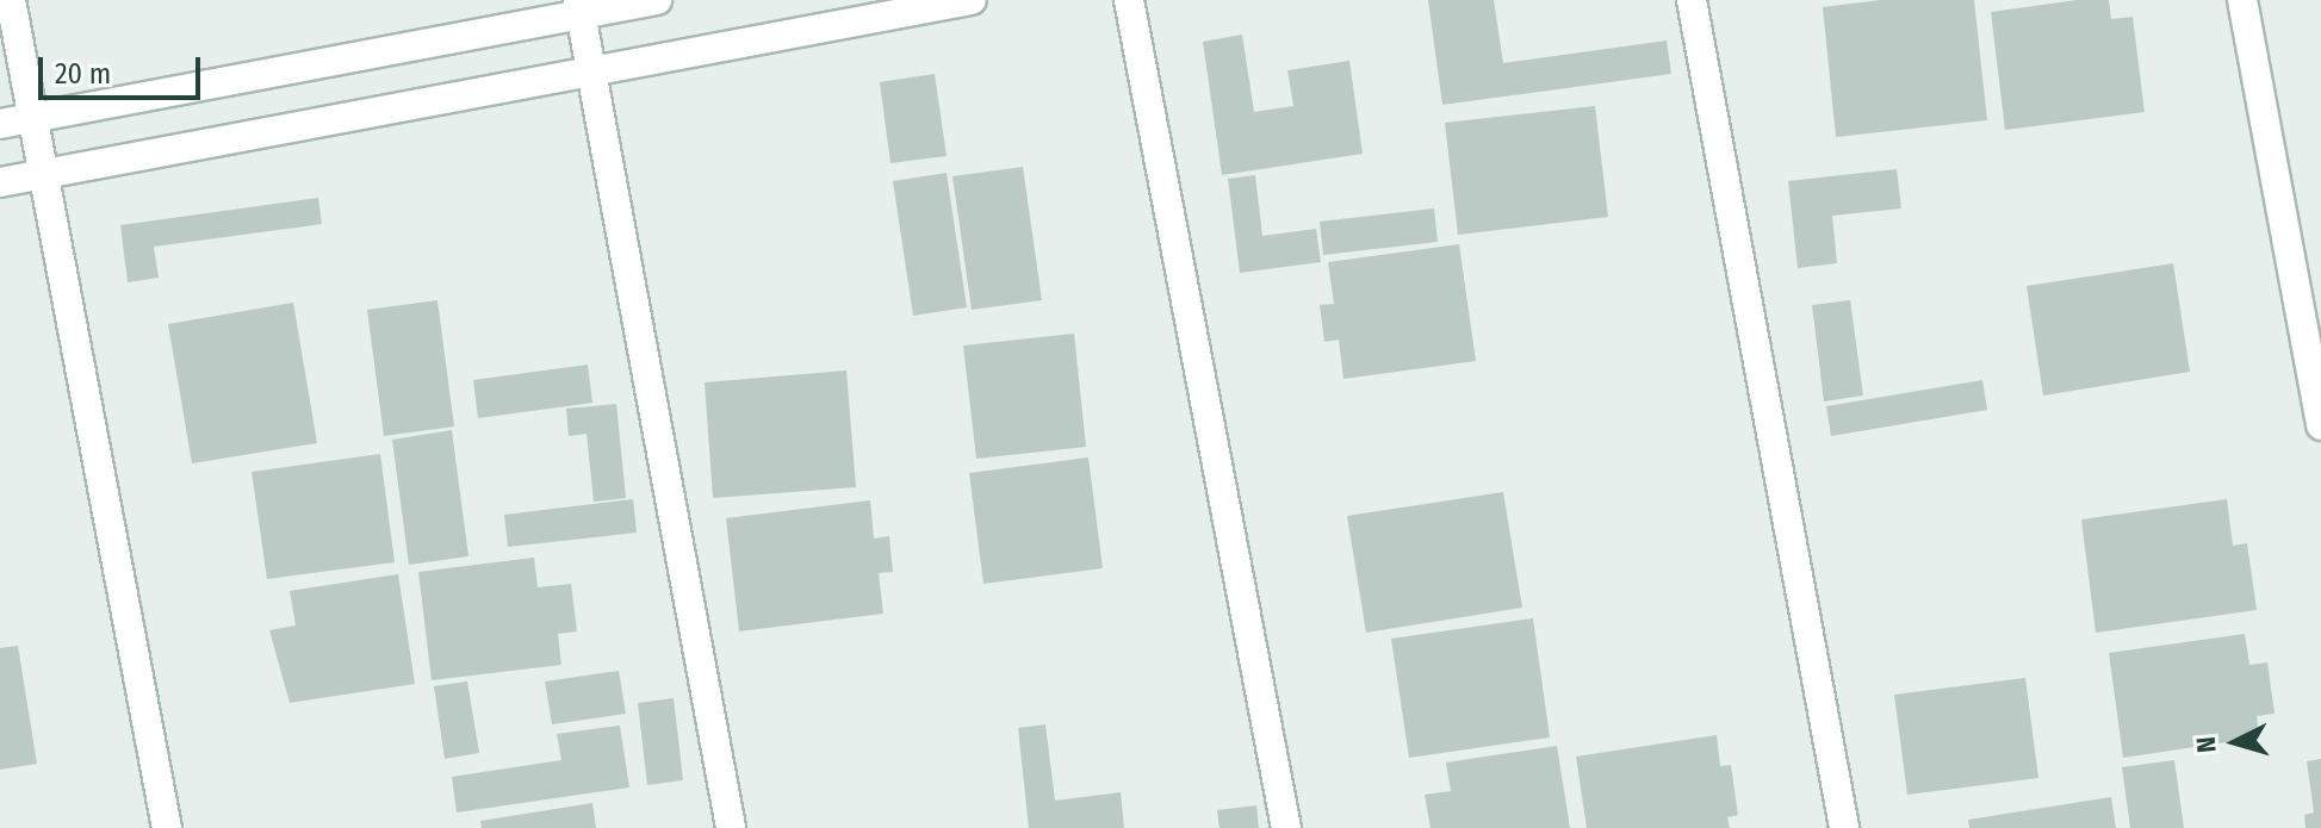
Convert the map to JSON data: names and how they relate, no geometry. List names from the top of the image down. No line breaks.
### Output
{"scale_bar":"20 m","north":"left"}
